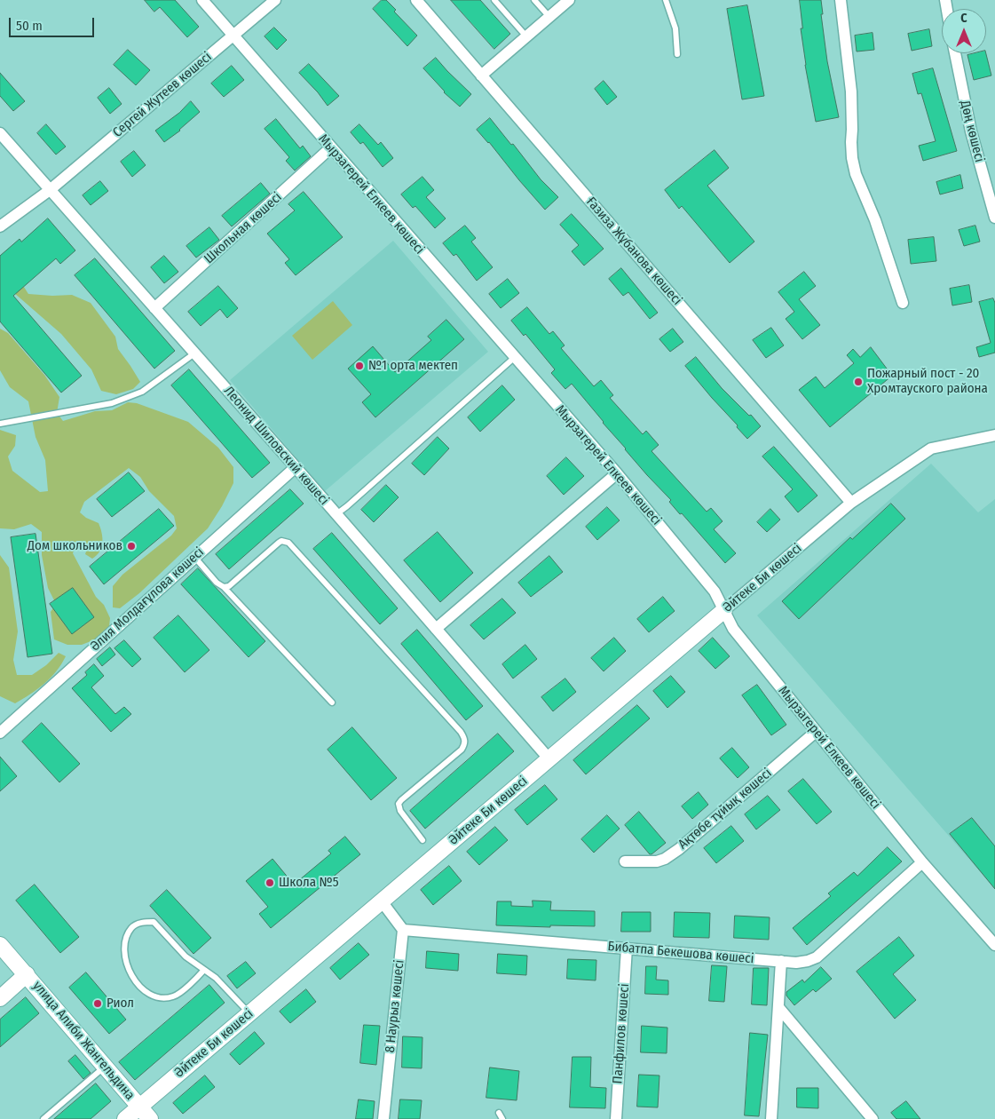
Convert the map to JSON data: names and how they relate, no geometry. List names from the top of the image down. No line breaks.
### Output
{"streets":{"street":["Сергей Жутеев көшесі","Дөң көшесі","Мырзагерей Елкеев көшесі","Школьная көшесі","Ғазиза Жұбанова көшесі","Леонид Шиловский көшесі","Әйтеке Би көшесі","Әлия Молдағұлова көшесі","Ақтөбе тұйық көшесі","Бибатпа Бекешова көшесі","8 Наурыз көшесі","Панфилов көшесі","улица Алиби Жангельдина"]},"crossings":[["Сергей Жутеев көшесі","Мырзагерей Елкеев көшесі"],["Сергей Жутеев көшесі","Леонид Шиловский көшесі"],["Мырзагерей Елкеев көшесі","Школьная көшесі"],["Мырзагерей Елкеев көшесі","Әйтеке Би көшесі"],["Мырзагерей Елкеев көшесі","Ақтөбе тұйық көшесі"],["Мырзагерей Елкеев көшесі","Бибатпа Бекешова көшесі"],["Школьная көшесі","Леонид Шиловский көшесі"],["Ғазиза Жұбанова көшесі","Әйтеке Би көшесі"],["Леонид Шиловский көшесі","Әйтеке Би көшесі"],["Леонид Шиловский көшесі","Әлия Молдағұлова көшесі"],["Әйтеке Би көшесі","улица Алиби Жангельдина"],["Бибатпа Бекешова көшесі","8 Наурыз көшесі"],["Бибатпа Бекешова көшесі","Панфилов көшесі"]],"places":["№1 орта мектеп","Пожарный пост - 20 Хромтауского района","Дом школьников","Школа №5","Риол"],"scale_bar":"50 m","north":"top"}
